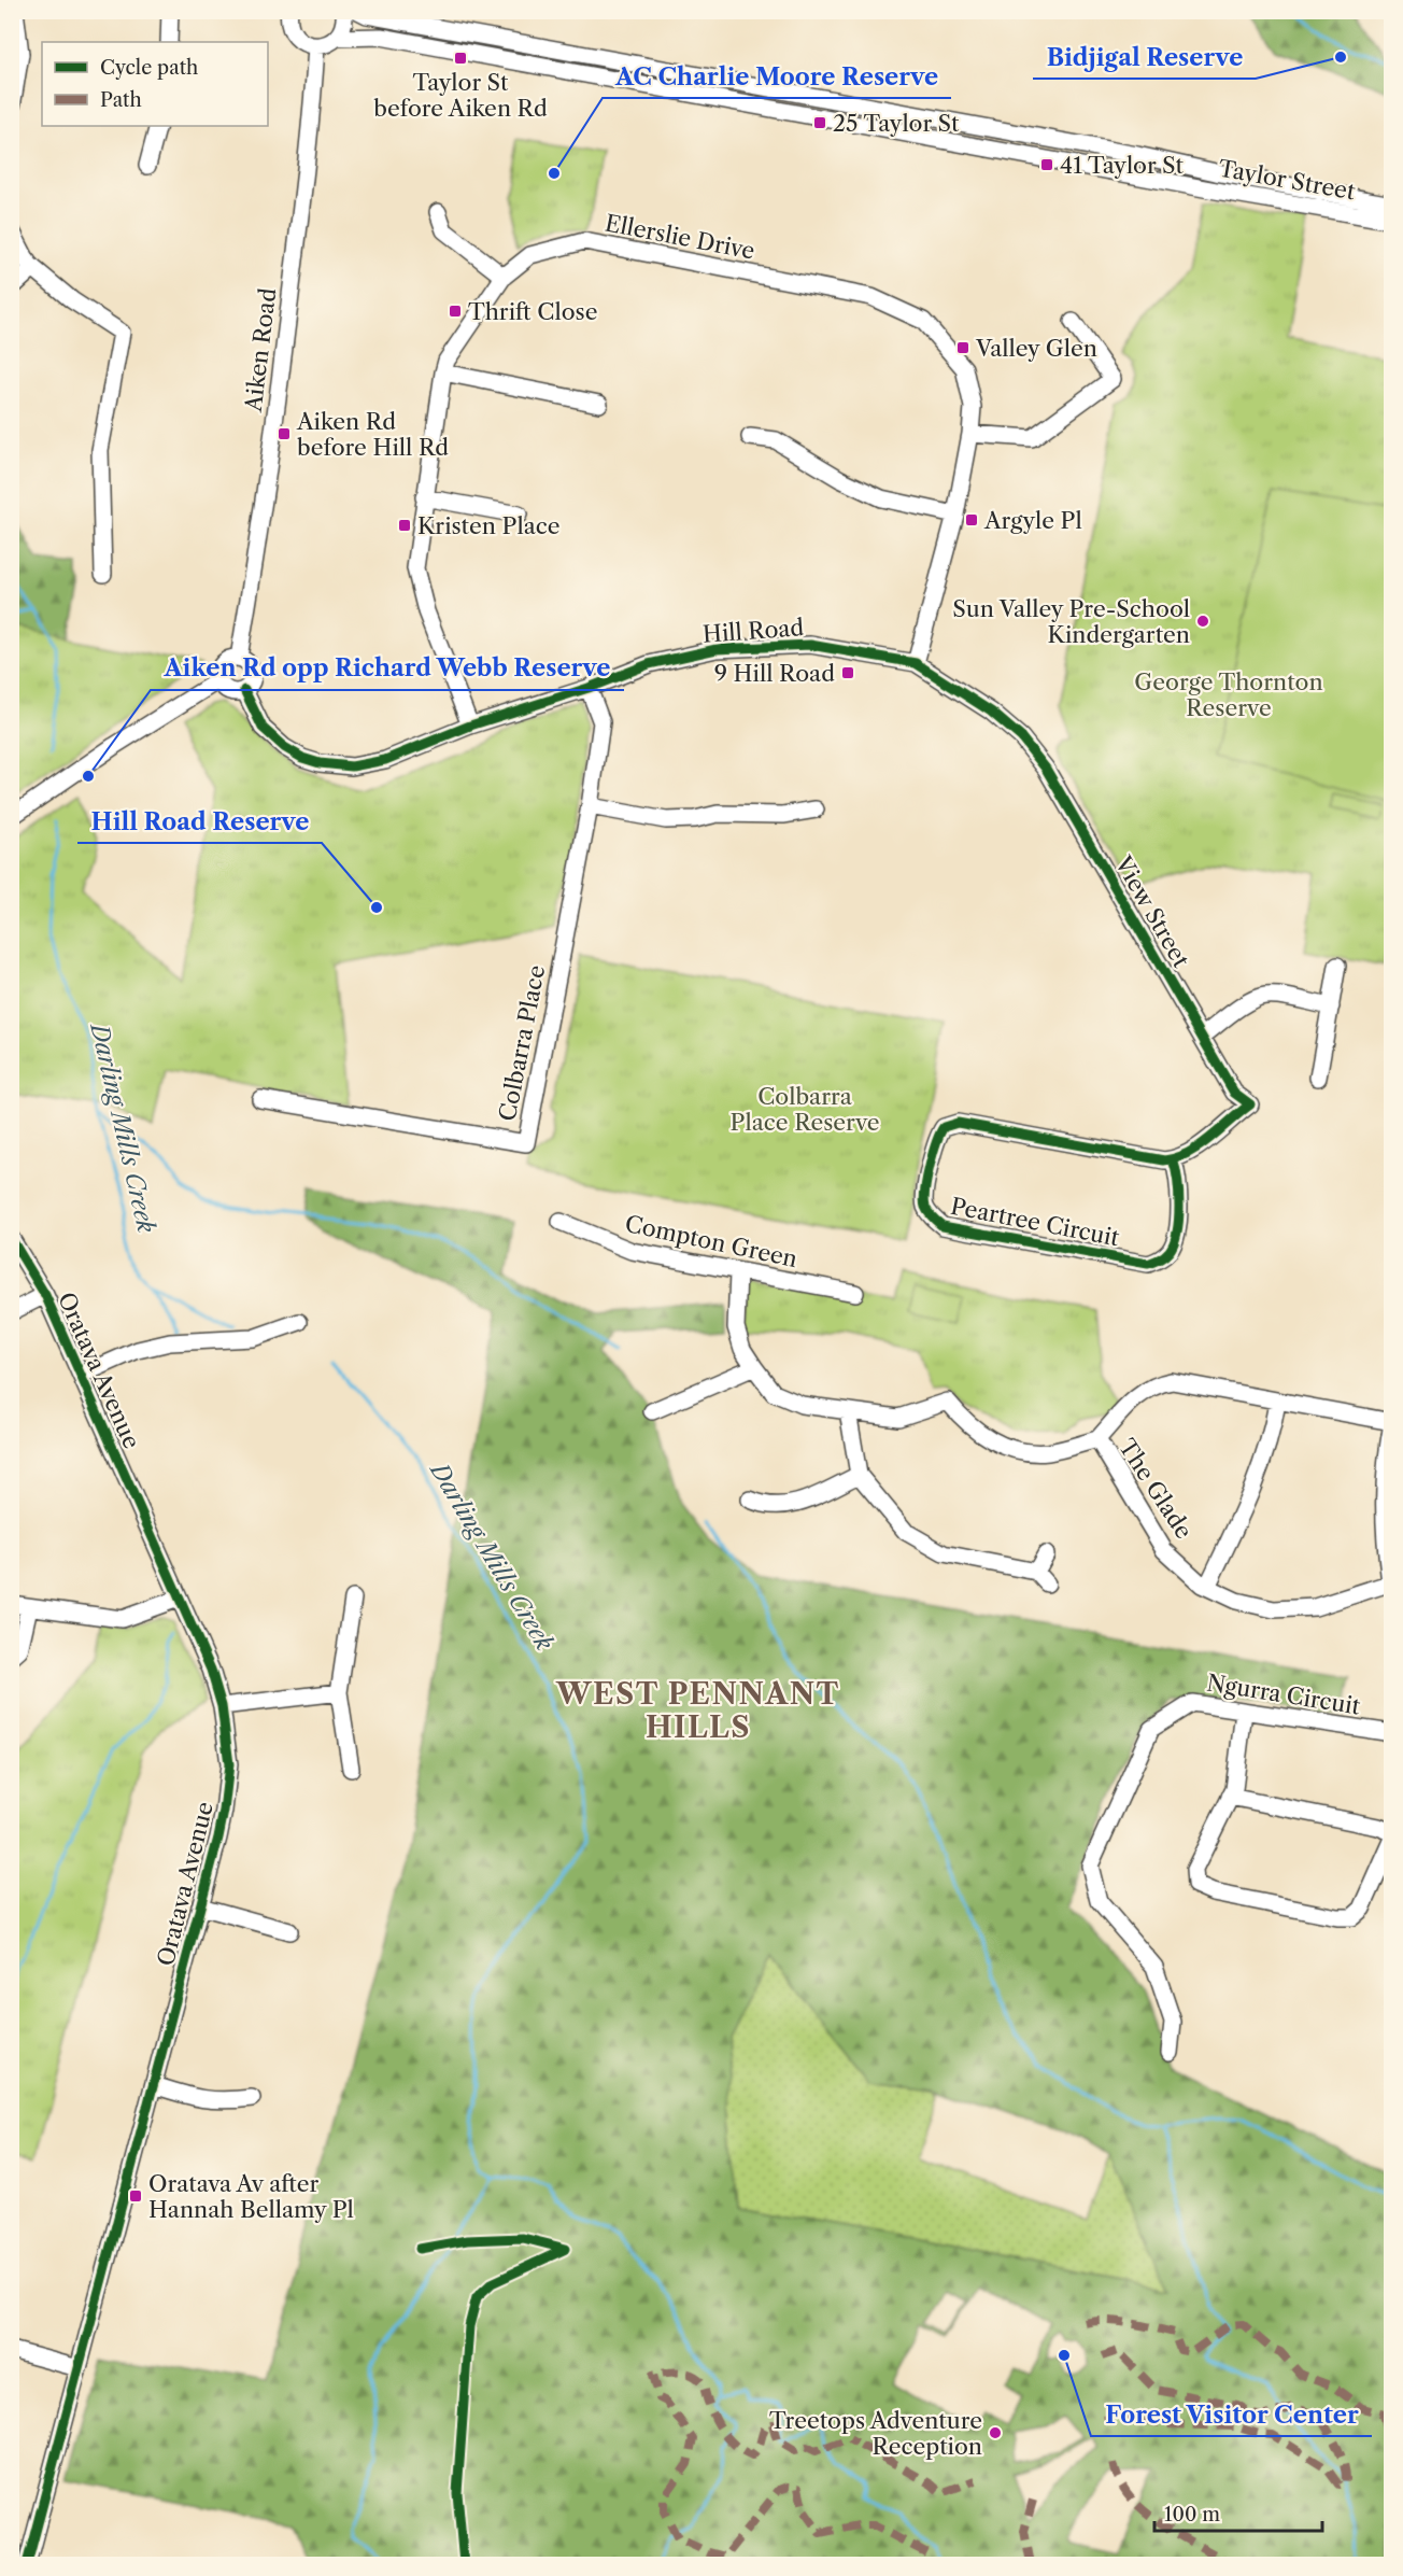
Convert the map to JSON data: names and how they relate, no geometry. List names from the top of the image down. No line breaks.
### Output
{"streets":{"street":["Taylor Street","Ellerslie Drive","Aiken Road","Hill Road","View Street","Colbarra Place","Peartree Circuit","Compton Green","Oratava Avenue","The Glade","Ngurra Circuit"]},"crossings":[["Ellerslie Drive","Hill Road"],["Aiken Road","Hill Road"],["Hill Road","View Street"],["Hill Road","Colbarra Place"],["View Street","Peartree Circuit"]],"districts":["WEST PENNANT HILLS"],"water":["Darling Mills Creek"],"parks":["George Thornton Reserve","Colbarra Place Reserve"],"places":{"other":["Bidjigal Reserve","AC Charlie Moore Reserve","Sun Valley Pre-School Kindergarten","Aiken Rd opp Richard Webb Reserve","Hill Road Reserve","Forest Visitor Center","Treetops Adventure Reception"],"transit":["Taylor St before Aiken Rd","25 Taylor St","41 Taylor St","Thrift Close","Valley Glen","Aiken Rd before Hill Rd","Argyle Pl","Kristen Place","9 Hill Road","Oratava Av after Hannah Bellamy Pl"]},"legend":["Cycle path","Path"],"scale_bar":"100 m"}
